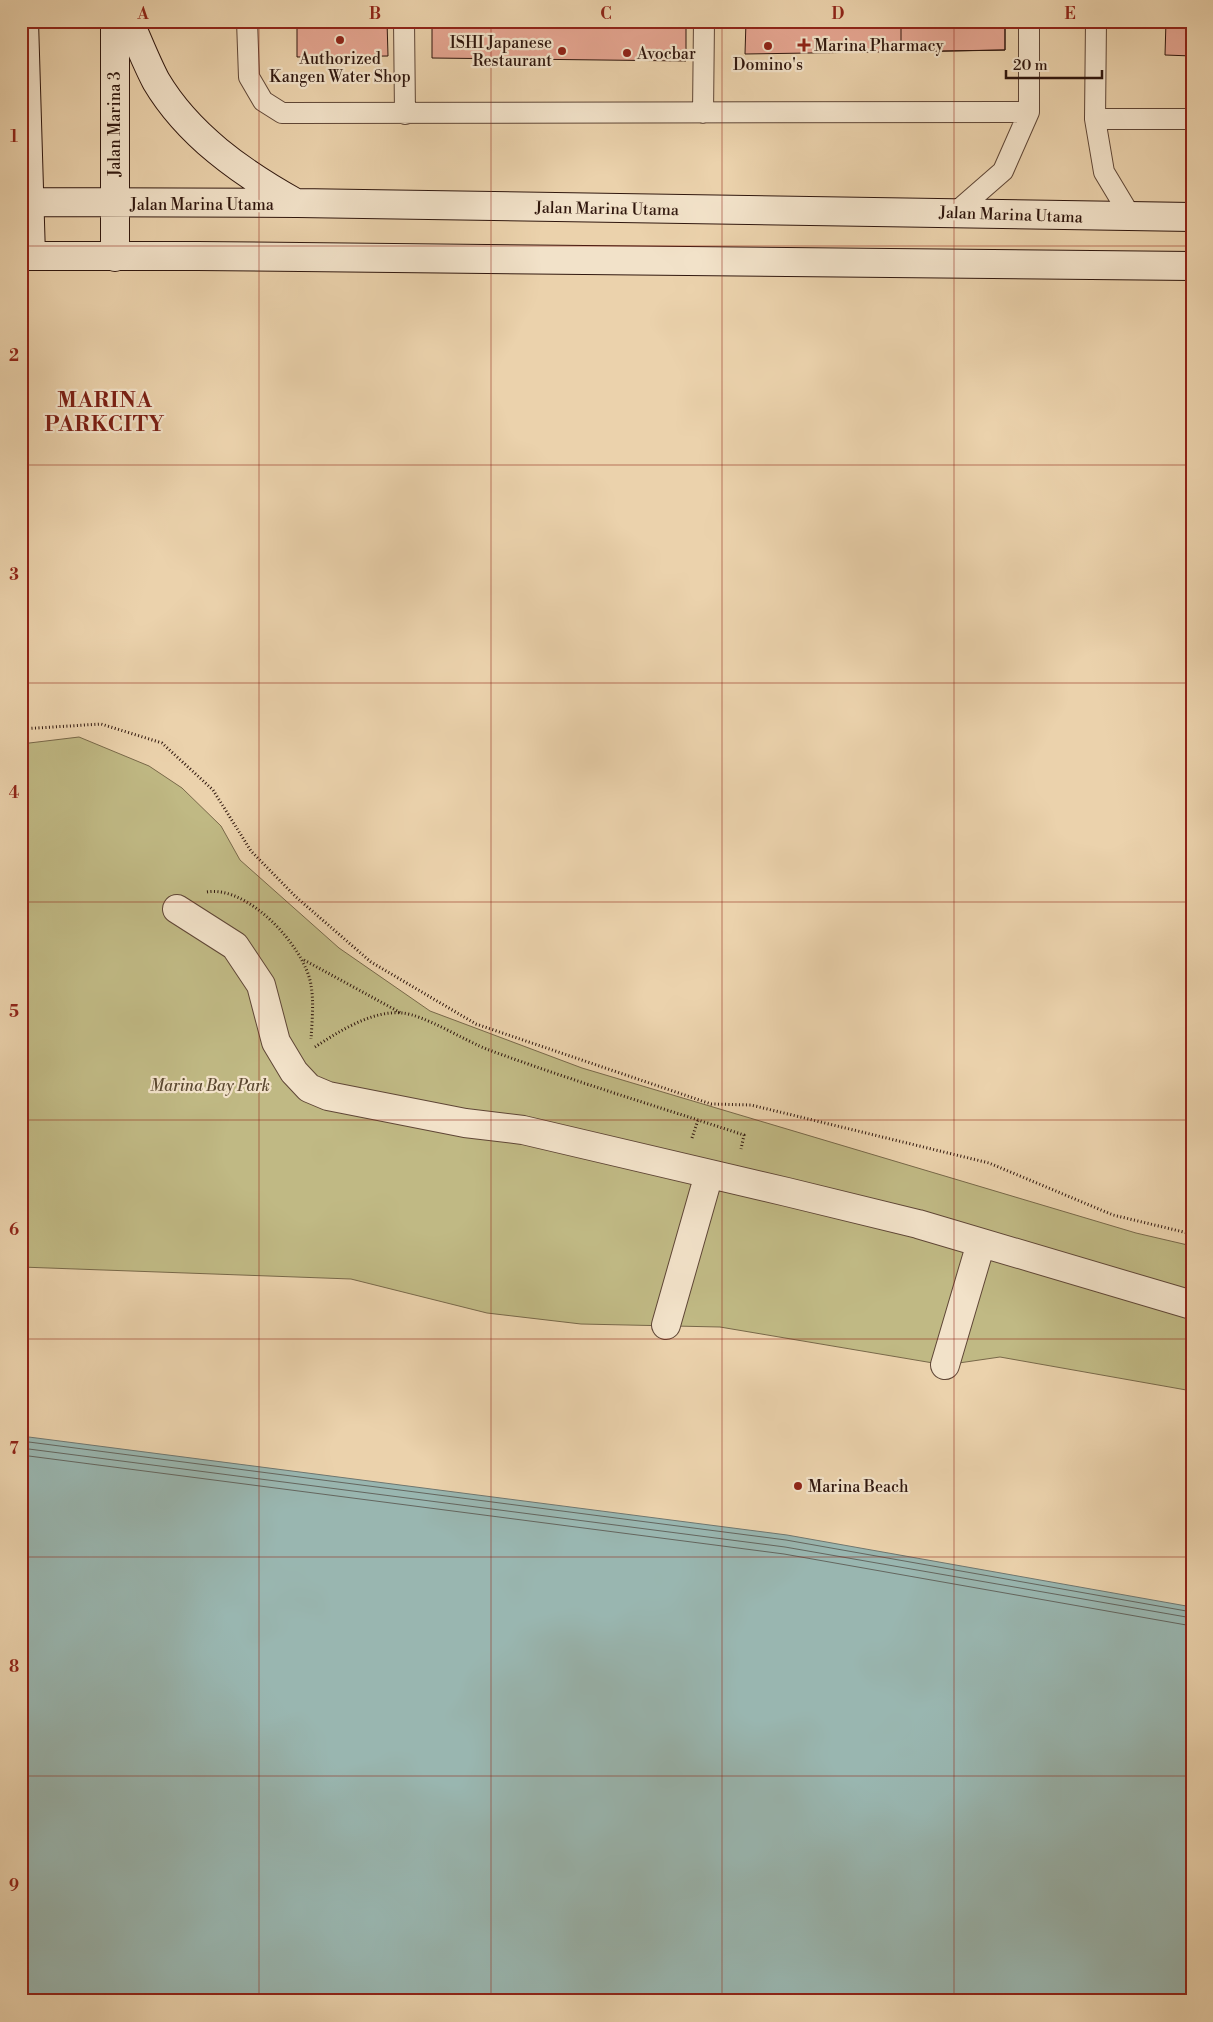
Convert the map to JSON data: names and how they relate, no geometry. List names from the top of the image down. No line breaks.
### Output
{"streets":{"main road":["Jalan Marina 3","Jalan Marina Utama"]},"crossings":[["Jalan Marina 3","Jalan Marina Utama"]],"districts":["MARINA PARKCITY"],"parks":["Marina Bay Park"],"places":{"other":["Authorized Kangen Water Shop","Domino's","ISHI Japanese Restaurant","Avocbar","Marina Beach"],"health":["Marina Pharmacy"]},"scale_bar":"20 m","grid":{"columns":["A","B","C","D","E"],"rows":["1","2","3","4","5","6","7","8","9"]}}
